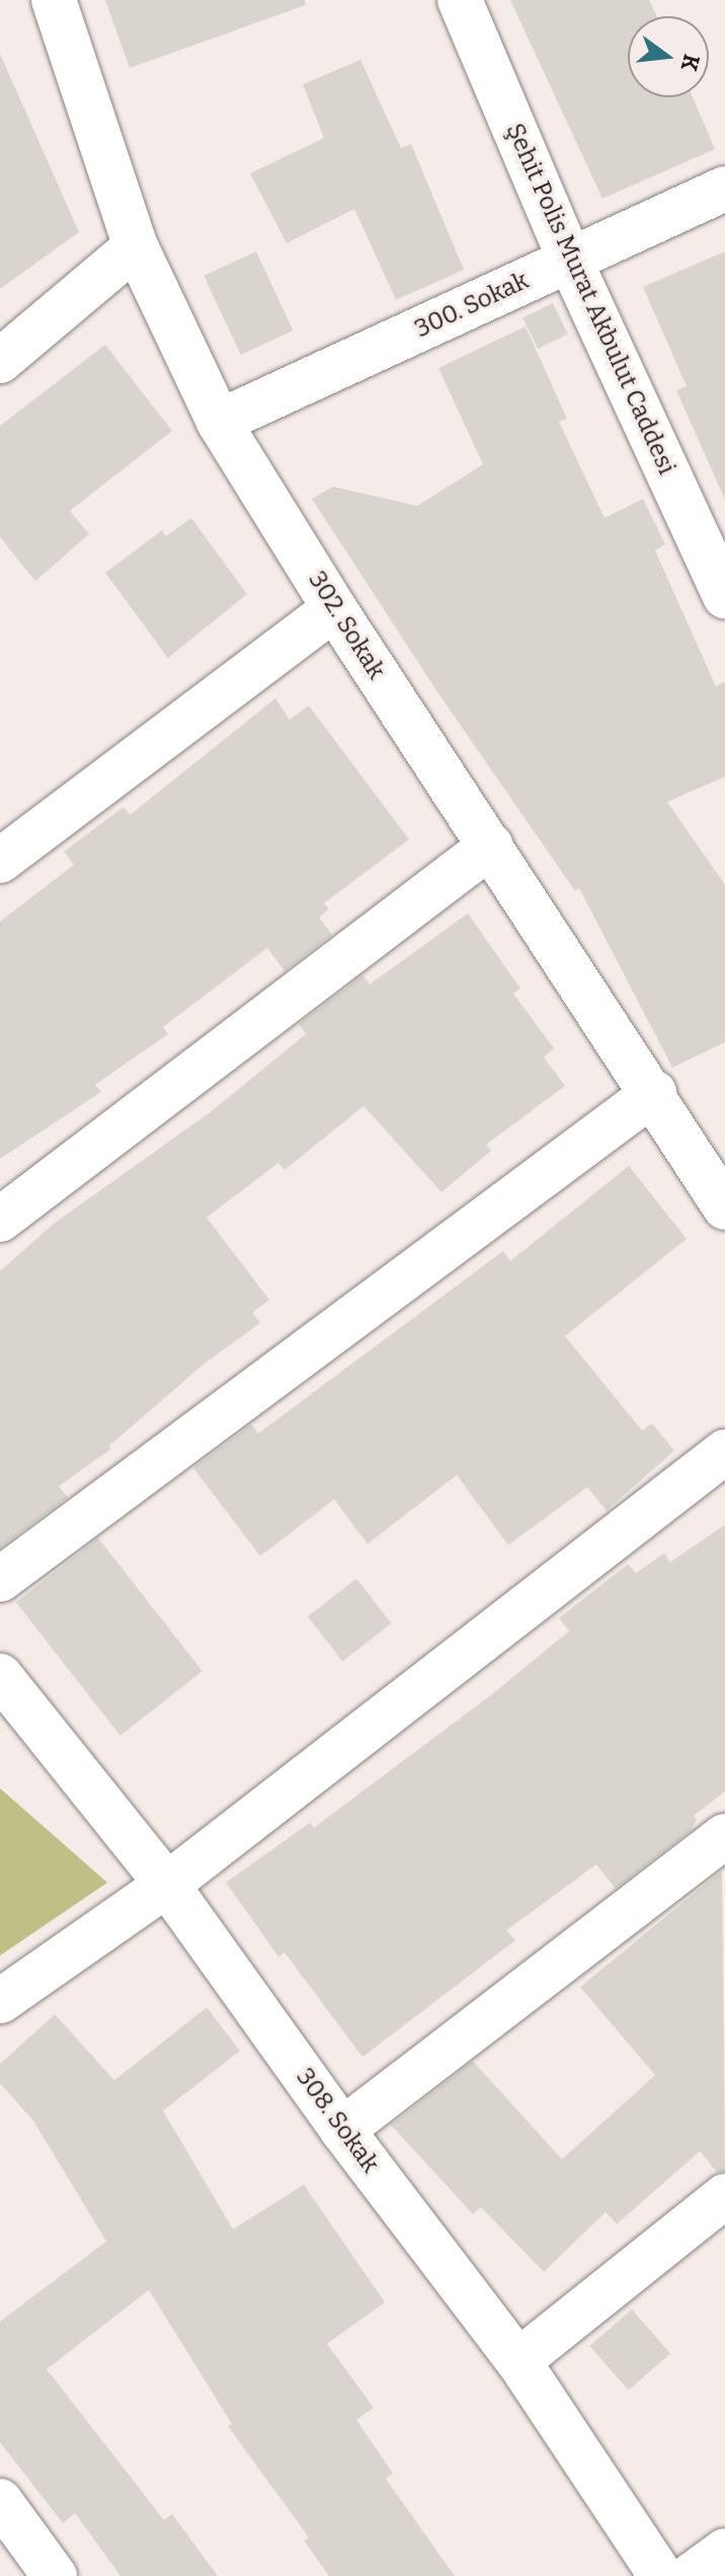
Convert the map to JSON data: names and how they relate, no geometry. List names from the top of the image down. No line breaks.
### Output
{"streets":{"street":["Şehit Polis Murat Akbulut Caddesi","300. Sokak","302. Sokak","308. Sokak"]},"crossings":[["Şehit Polis Murat Akbulut Caddesi","300. Sokak"],["300. Sokak","302. Sokak"]],"north":"right"}
